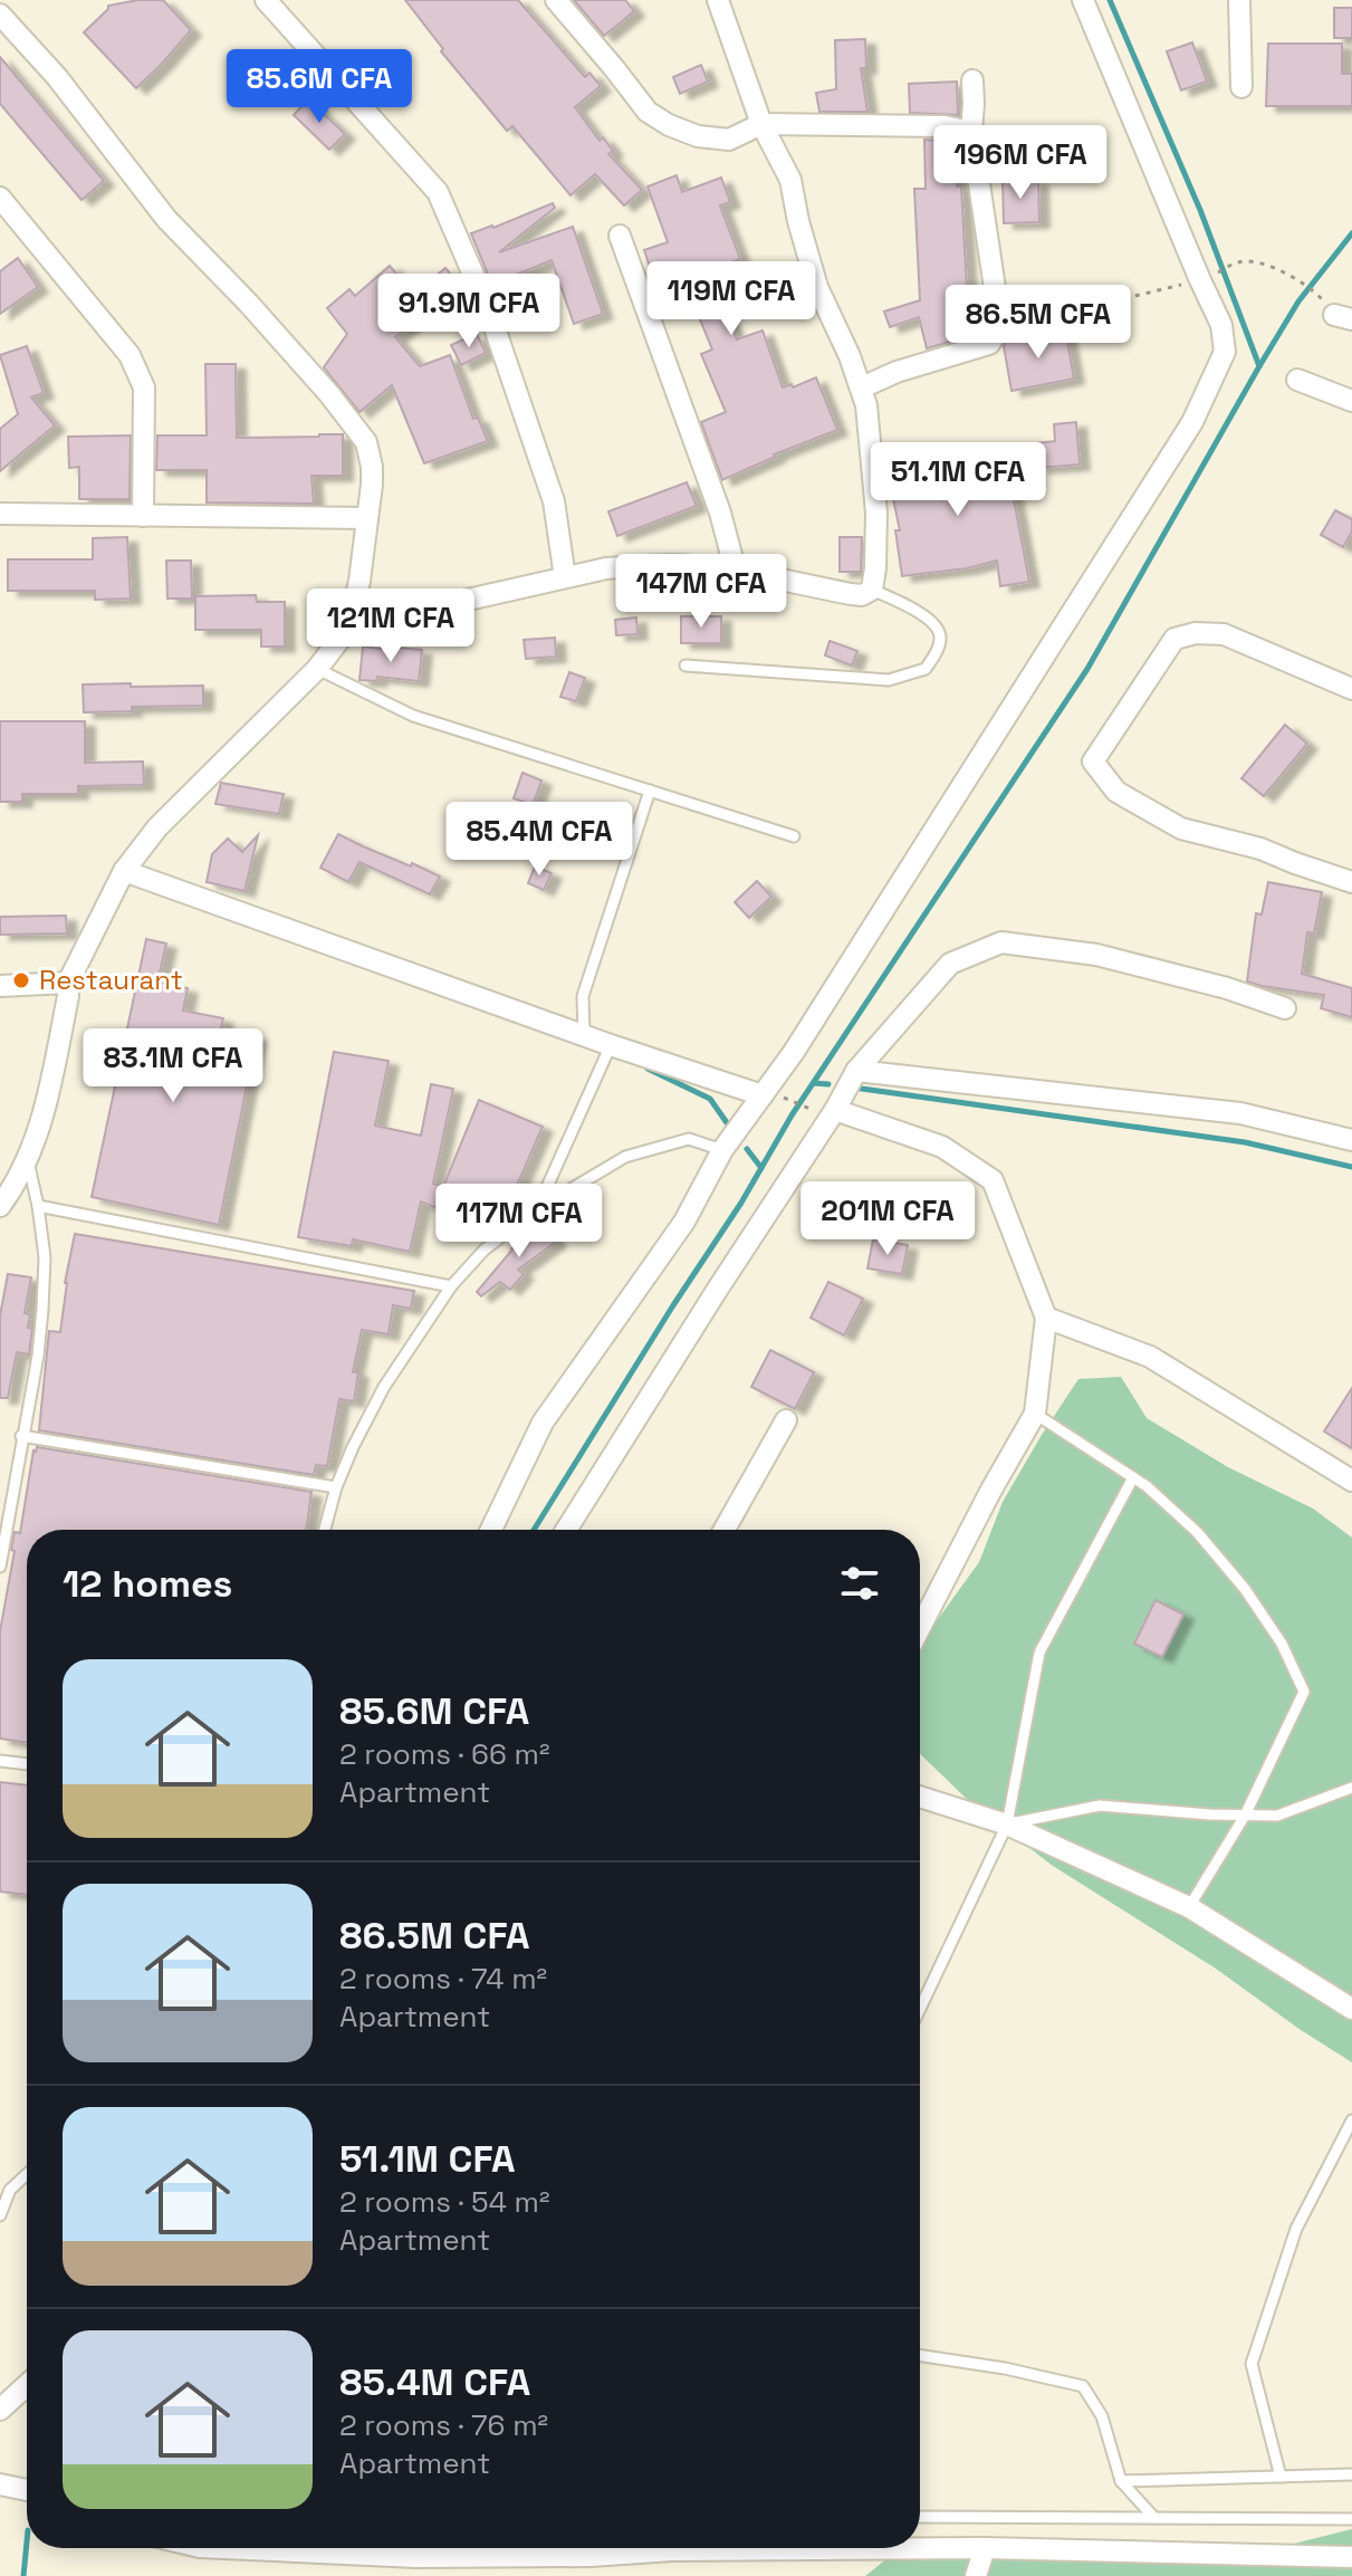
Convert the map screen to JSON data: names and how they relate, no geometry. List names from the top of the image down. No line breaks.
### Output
{"places":["Restaurant"],"page":{"price":["85.6M CFA","196M CFA","119M CFA","91.9M CFA","86.5M CFA","51.1M CFA","147M CFA","121M CFA","85.4M CFA","83.1M CFA","201M CFA","117M CFA"],"heading":"12 homes","list":[{"name":"85.6M CFA","note":"2 rooms · 66 m² · Apartment"},{"name":"86.5M CFA","note":"2 rooms · 74 m² · Apartment"},{"name":"51.1M CFA","note":"2 rooms · 54 m² · Apartment"},{"name":"85.4M CFA","note":"2 rooms · 76 m² · Apartment"}]}}
